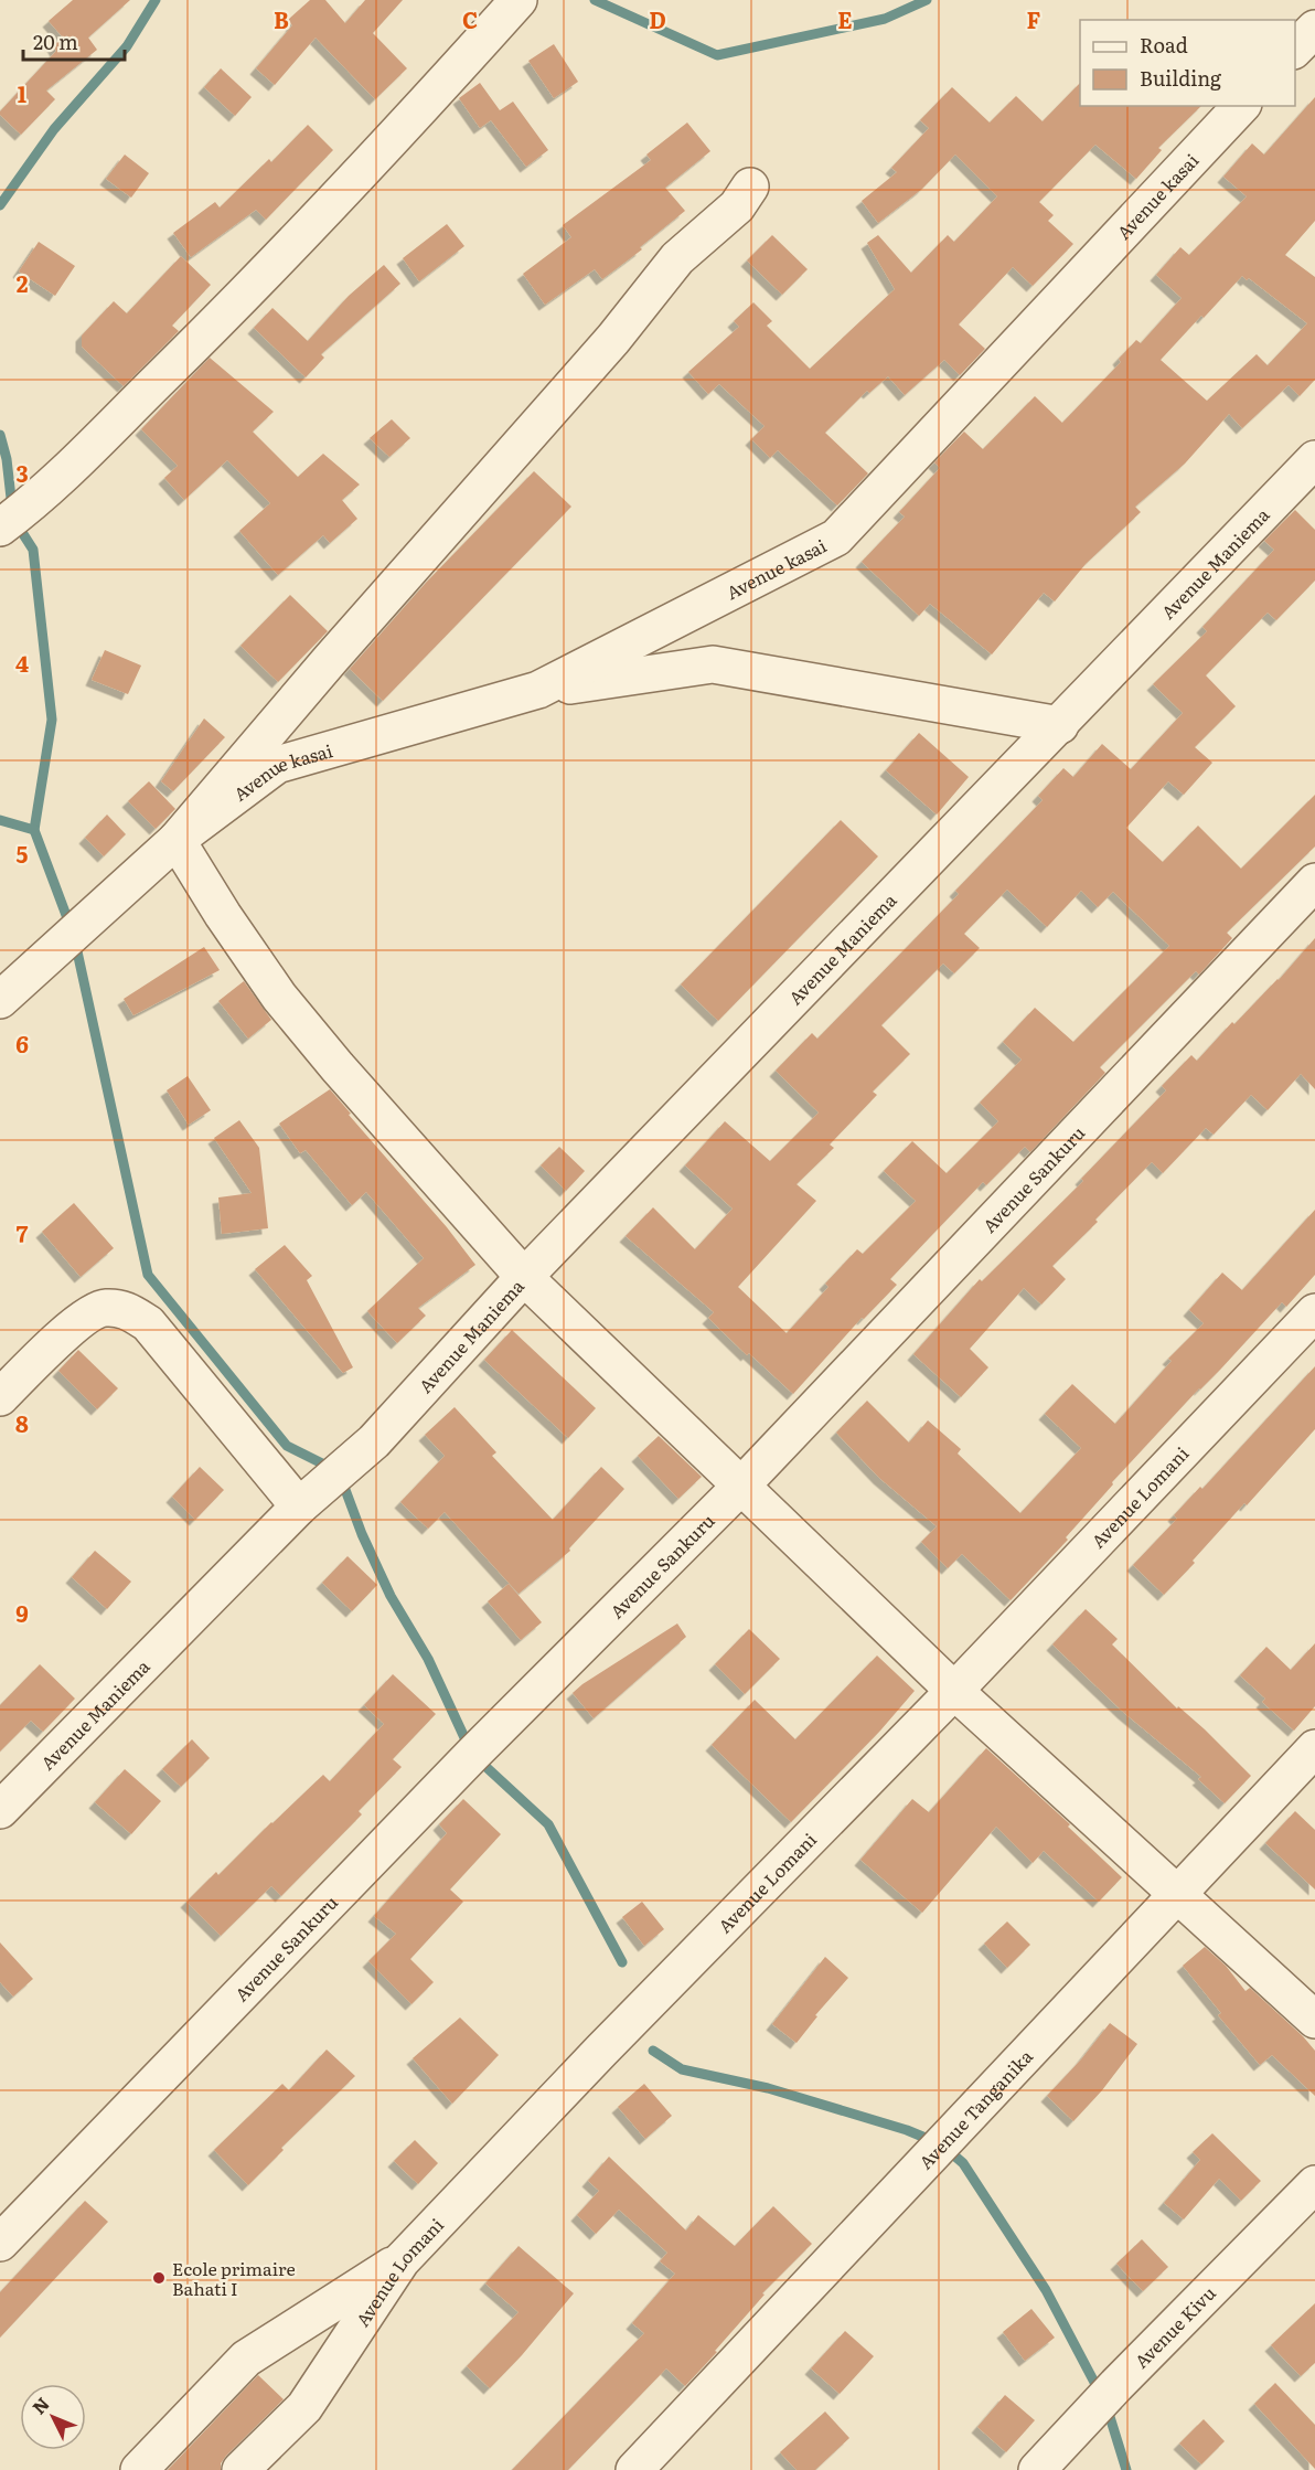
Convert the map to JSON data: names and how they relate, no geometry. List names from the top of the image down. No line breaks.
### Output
{"streets":{"street":["Avenue kasai","Avenue Maniema","Avenue Sankuru","Avenue Lomani","Avenue Tanganika","Avenue Kivu"]},"places":["Ecole primaire Bahati I"],"legend":["Road","Building"],"scale_bar":"20 m","north":"top left","grid":{"columns":["B","C","D","E","F"],"rows":["1","2","3","4","5","6","7","8","9"]}}
